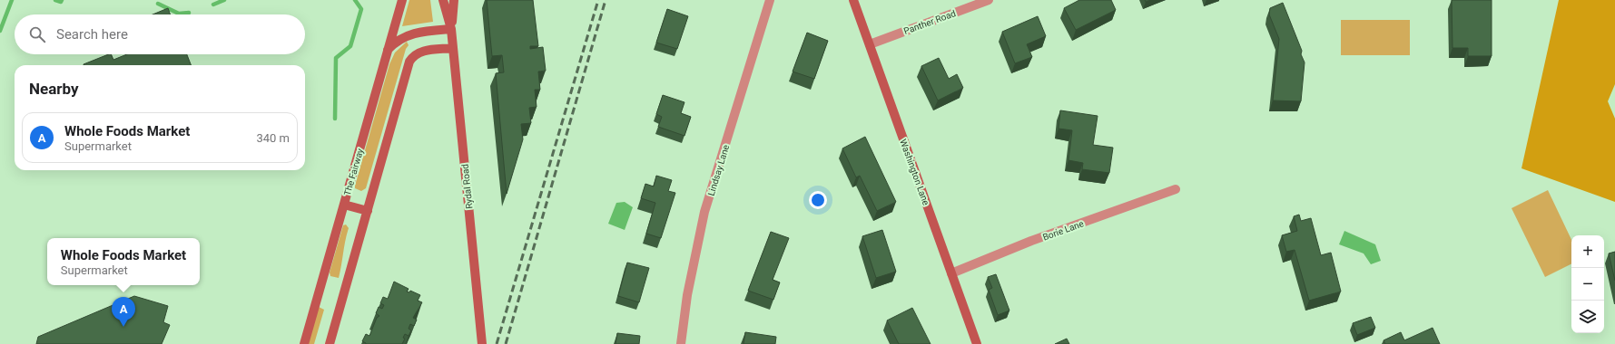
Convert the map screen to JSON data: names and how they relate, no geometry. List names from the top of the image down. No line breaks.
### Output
{"streets":{"main road":["The Fairway","Washington Lane","Rydal Road"],"street":["Panther Road","Lindsay Lane","Borie Lane"]},"crossings":[["Panther Road","Washington Lane"],["Washington Lane","Borie Lane"]],"page":{"search":"Search here","heading":"Nearby","list":[{"mark":"A","name":"Whole Foods Market","note":"Supermarket","value":"340 m"}],"map_buttons":["+","−"],"popup":["Whole Foods Market","Supermarket"],"pins":"A"}}
